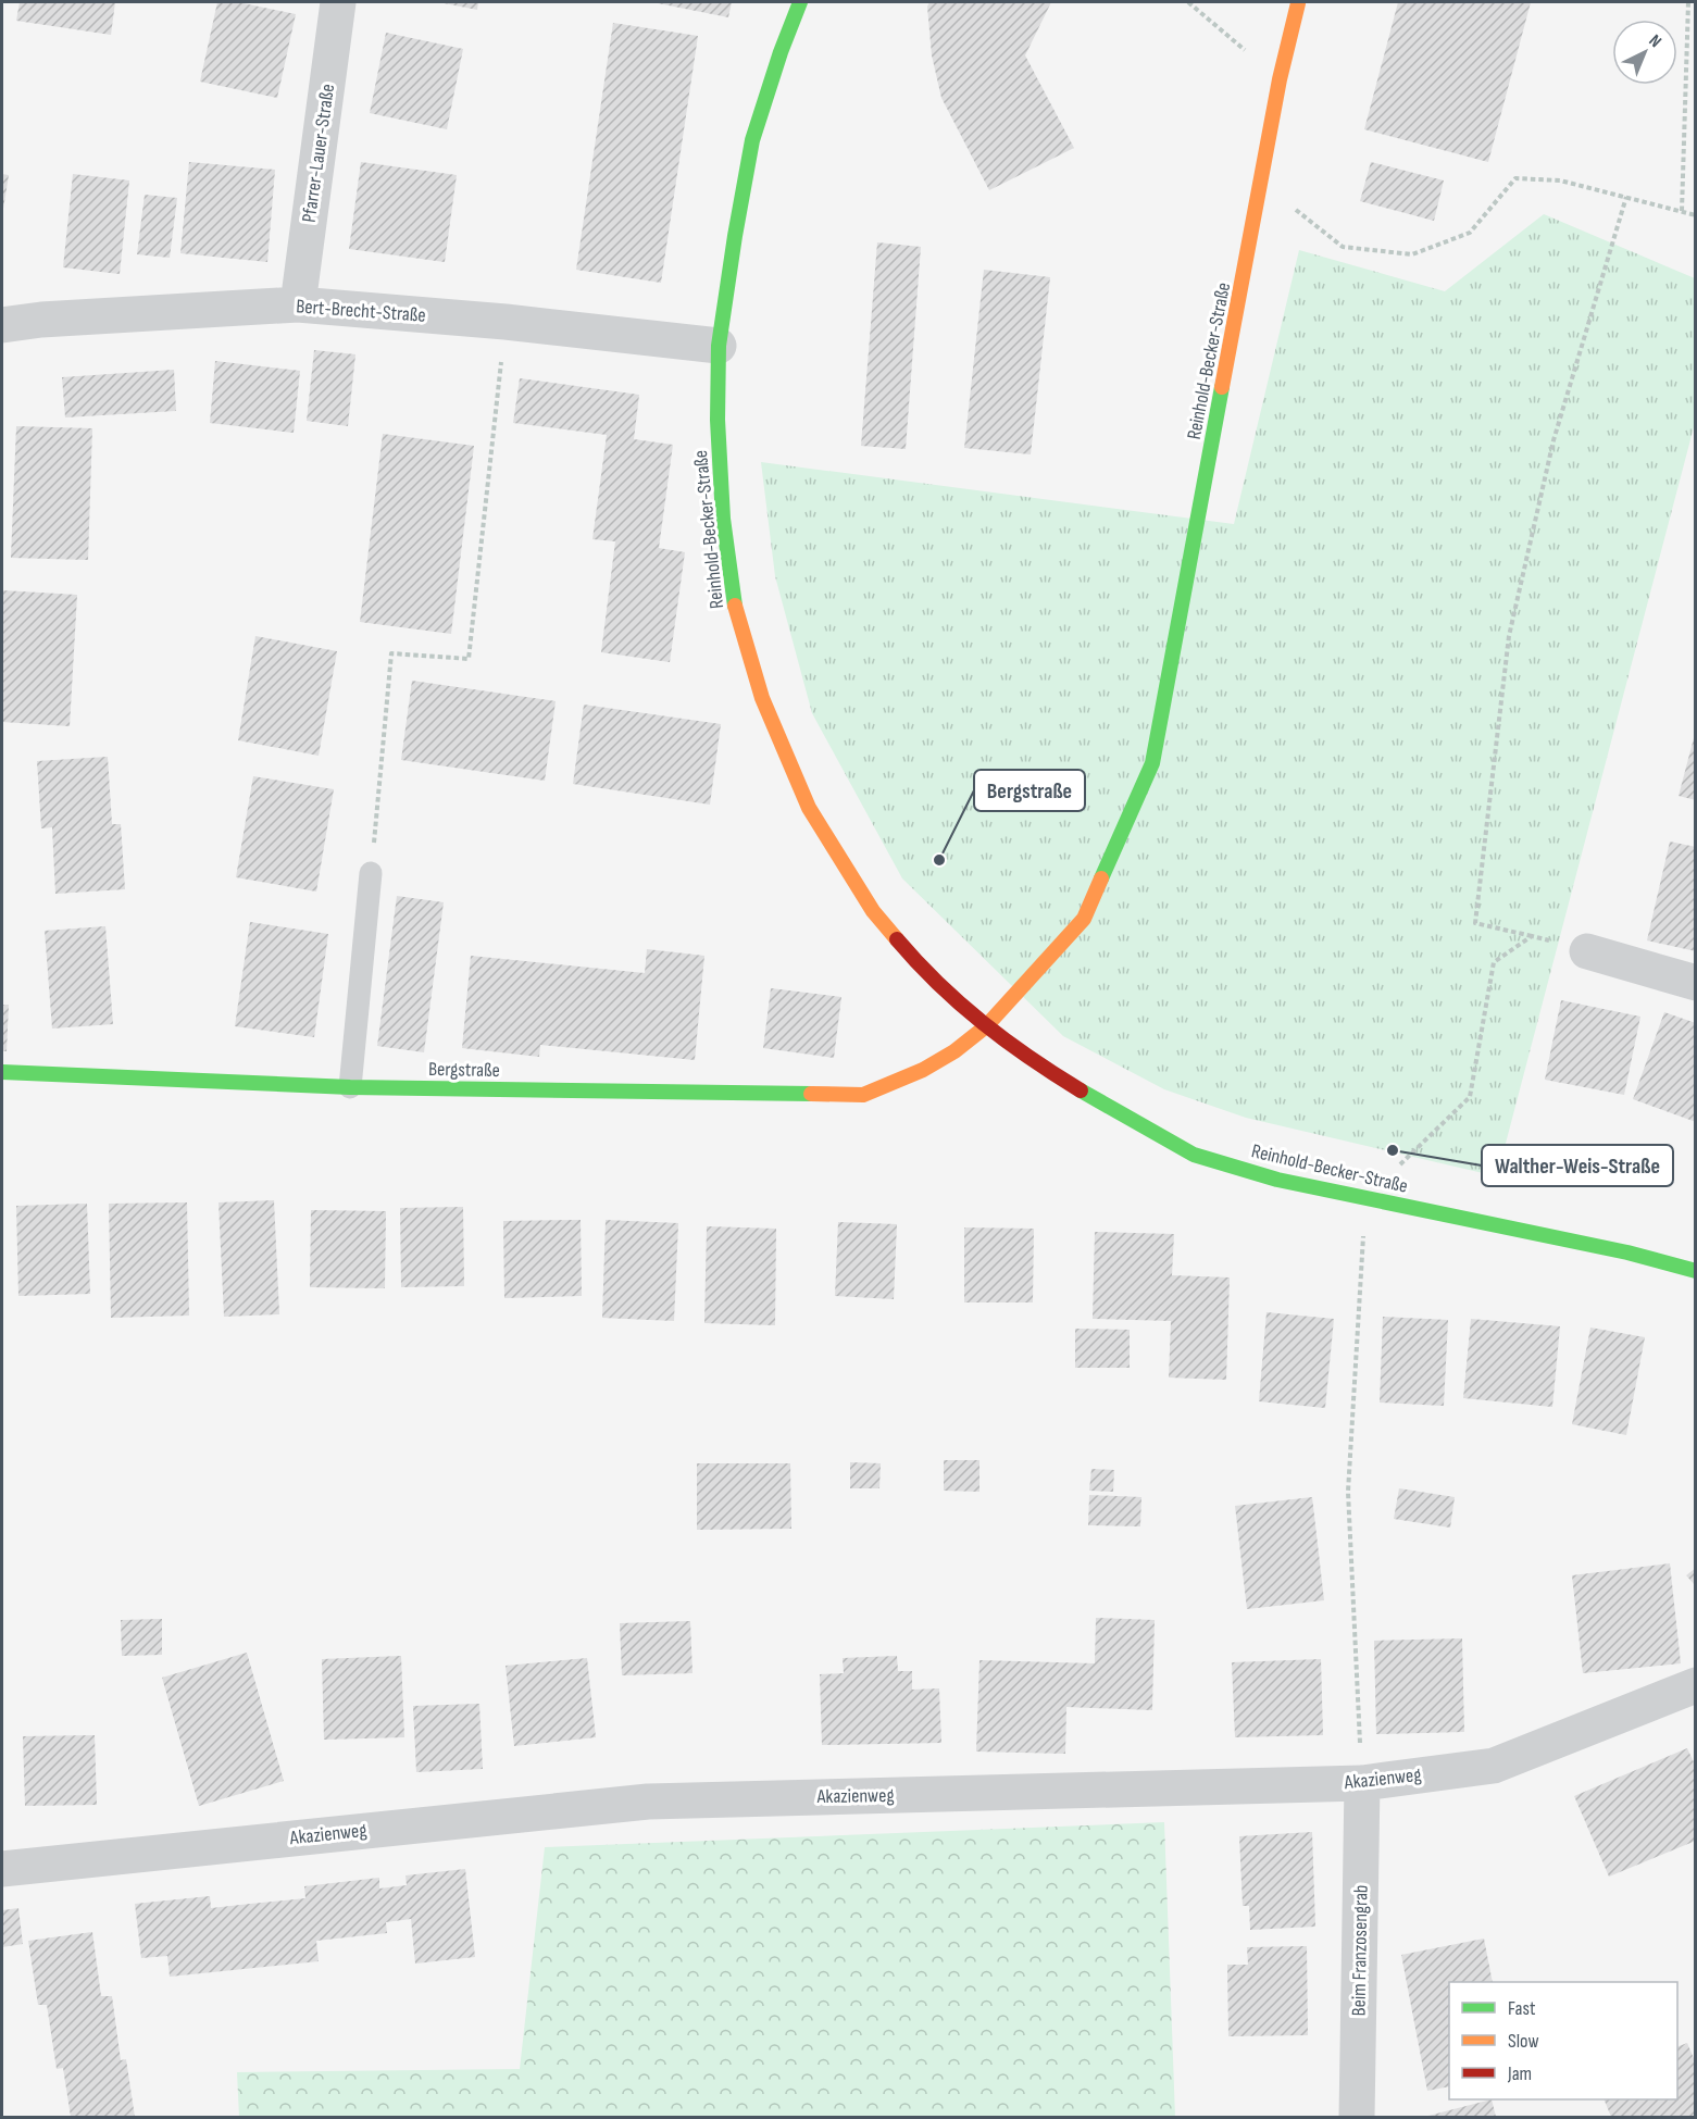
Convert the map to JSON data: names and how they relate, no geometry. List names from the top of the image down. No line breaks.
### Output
{"streets":{"street":["Pfarrer-Lauer-Straße","Bert-Brecht-Straße","Reinhold-Becker-Straße","Bergstraße","Akazienweg","Beim Franzosengrab"]},"crossings":[["Pfarrer-Lauer-Straße","Bert-Brecht-Straße"],["Bert-Brecht-Straße","Reinhold-Becker-Straße"],["Reinhold-Becker-Straße","Bergstraße"],["Akazienweg","Beim Franzosengrab"]],"places":["Bergstraße","Walther-Weis-Straße"],"legend":["Fast","Slow","Jam"],"north":"top right"}
